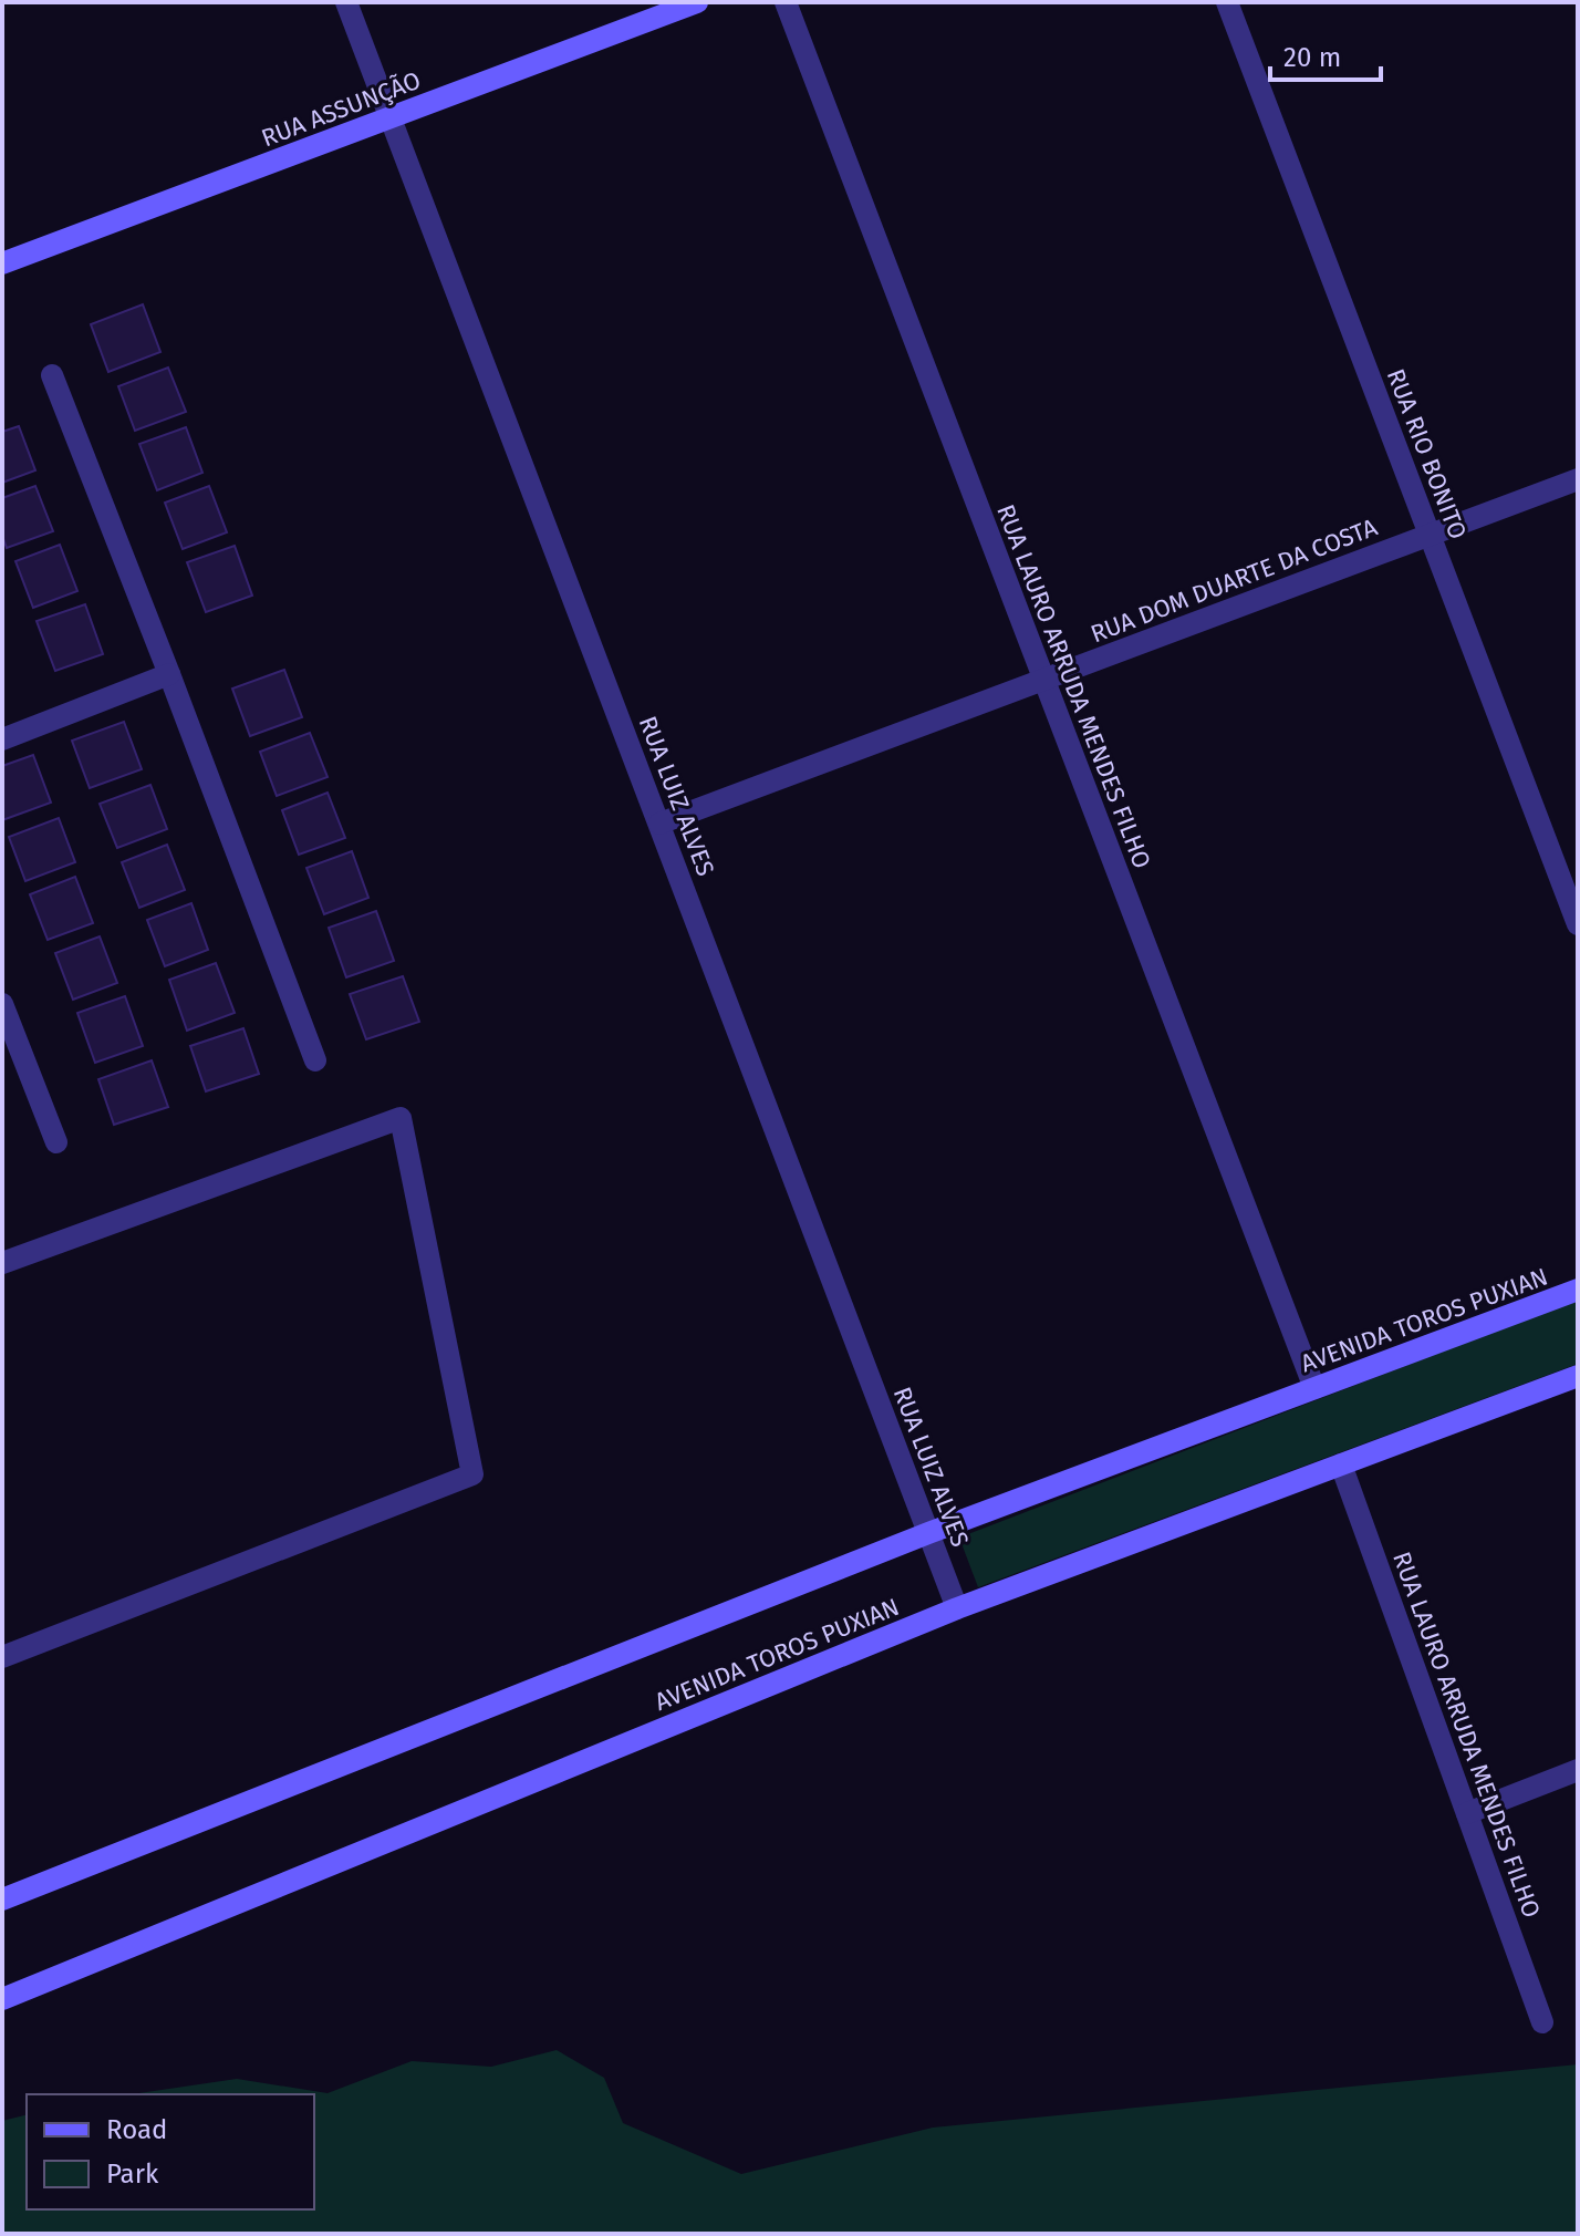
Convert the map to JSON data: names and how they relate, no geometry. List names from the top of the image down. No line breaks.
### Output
{"streets":{"main road":["RUA ASSUNÇÃO","AVENIDA TOROS PUXIAN"],"street":["RUA RIO BONITO","RUA DOM DUARTE DA COSTA","RUA LAURO ARRUDA MENDES FILHO","RUA LUIZ ALVES"]},"crossings":[["RUA ASSUNÇÃO","RUA LUIZ ALVES"],["RUA RIO BONITO","RUA DOM DUARTE DA COSTA"],["RUA DOM DUARTE DA COSTA","RUA LAURO ARRUDA MENDES FILHO"],["RUA DOM DUARTE DA COSTA","RUA LUIZ ALVES"],["RUA LAURO ARRUDA MENDES FILHO","AVENIDA TOROS PUXIAN"],["RUA LUIZ ALVES","AVENIDA TOROS PUXIAN"]],"legend":["Road","Park"],"scale_bar":"20 m"}
